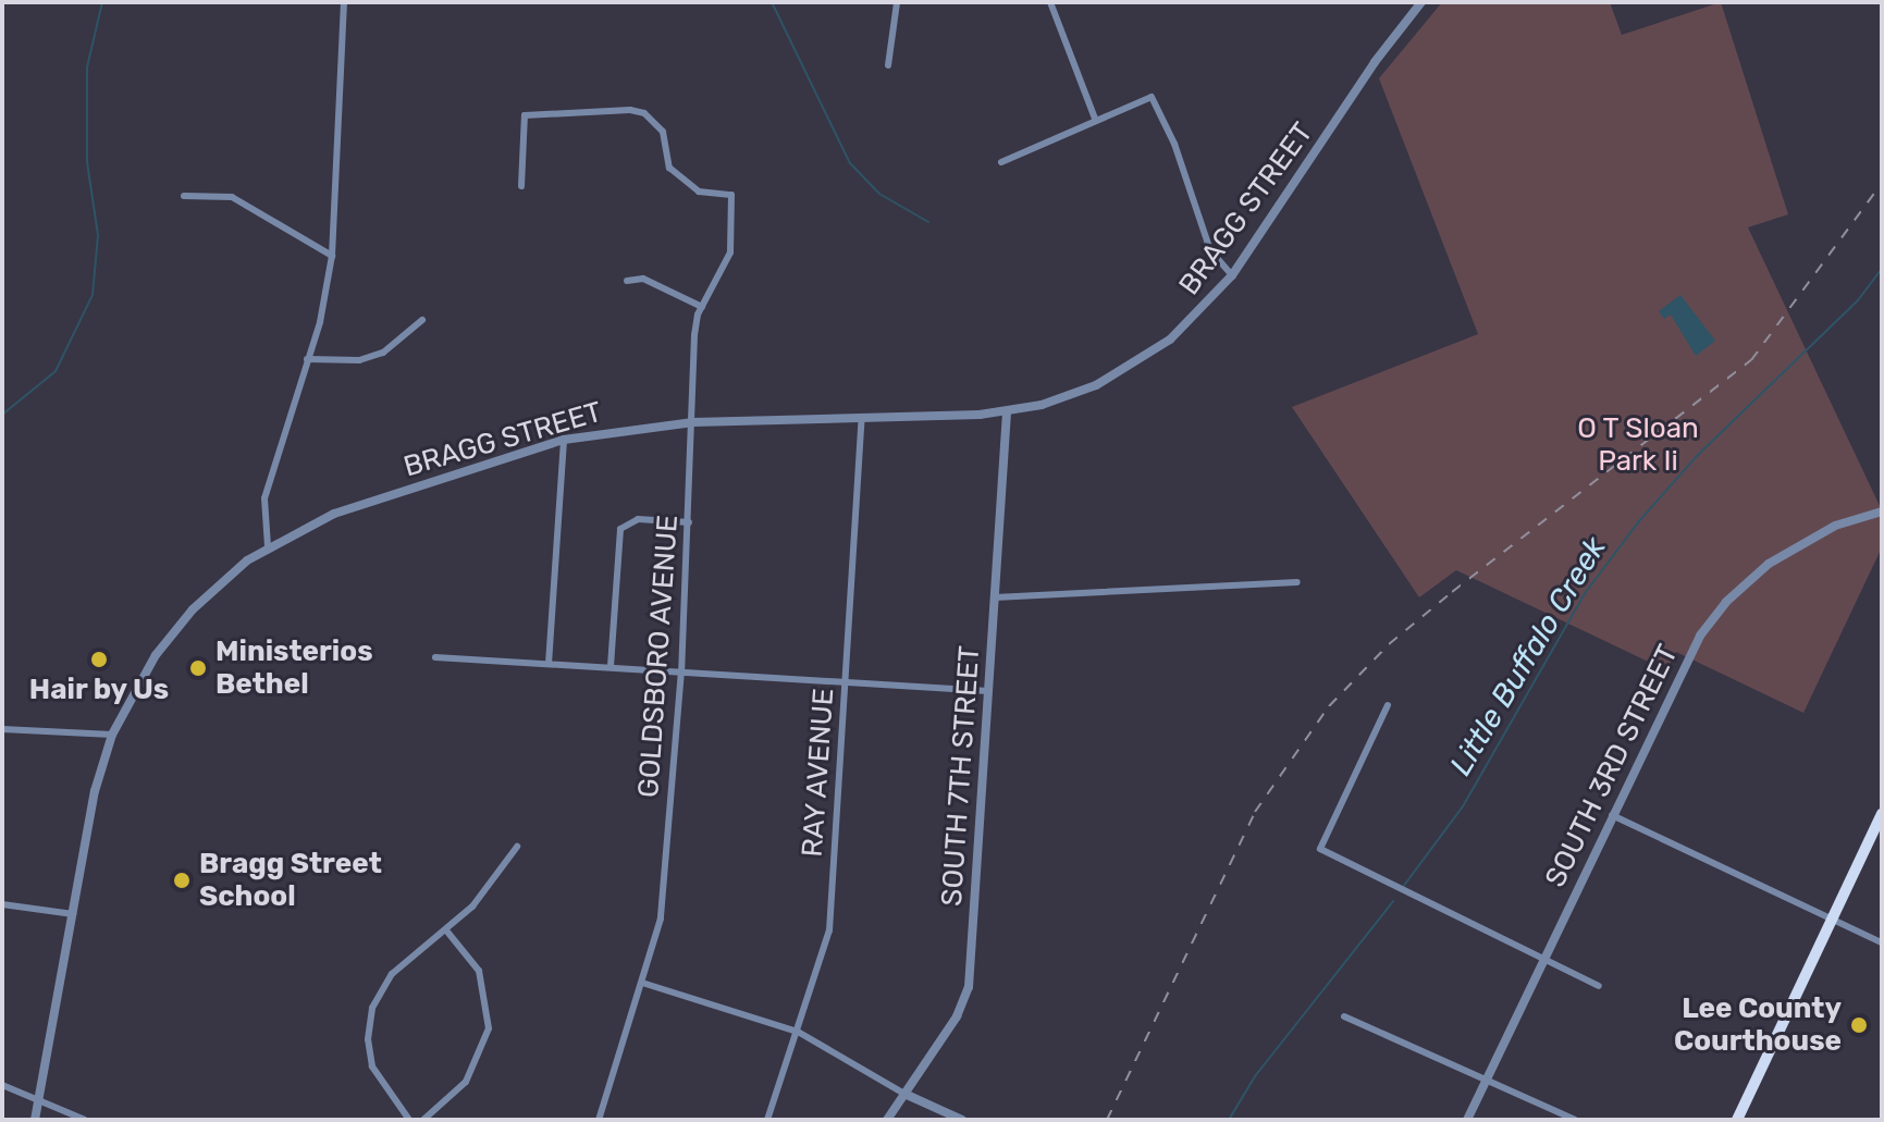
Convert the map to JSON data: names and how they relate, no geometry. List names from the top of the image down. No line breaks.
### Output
{"streets":{"street":["BRAGG STREET","GOLDSBORO AVENUE","SOUTH 3RD STREET","RAY AVENUE","SOUTH 7TH STREET"]},"crossings":[["BRAGG STREET","GOLDSBORO AVENUE"],["BRAGG STREET","RAY AVENUE"],["BRAGG STREET","SOUTH 7TH STREET"]],"water":["Little Buffalo Creek"],"parks":["O T Sloan Park Ii"],"places":["Hair by Us","Ministerios Bethel","Bragg Street School","Lee County Courthouse"]}
